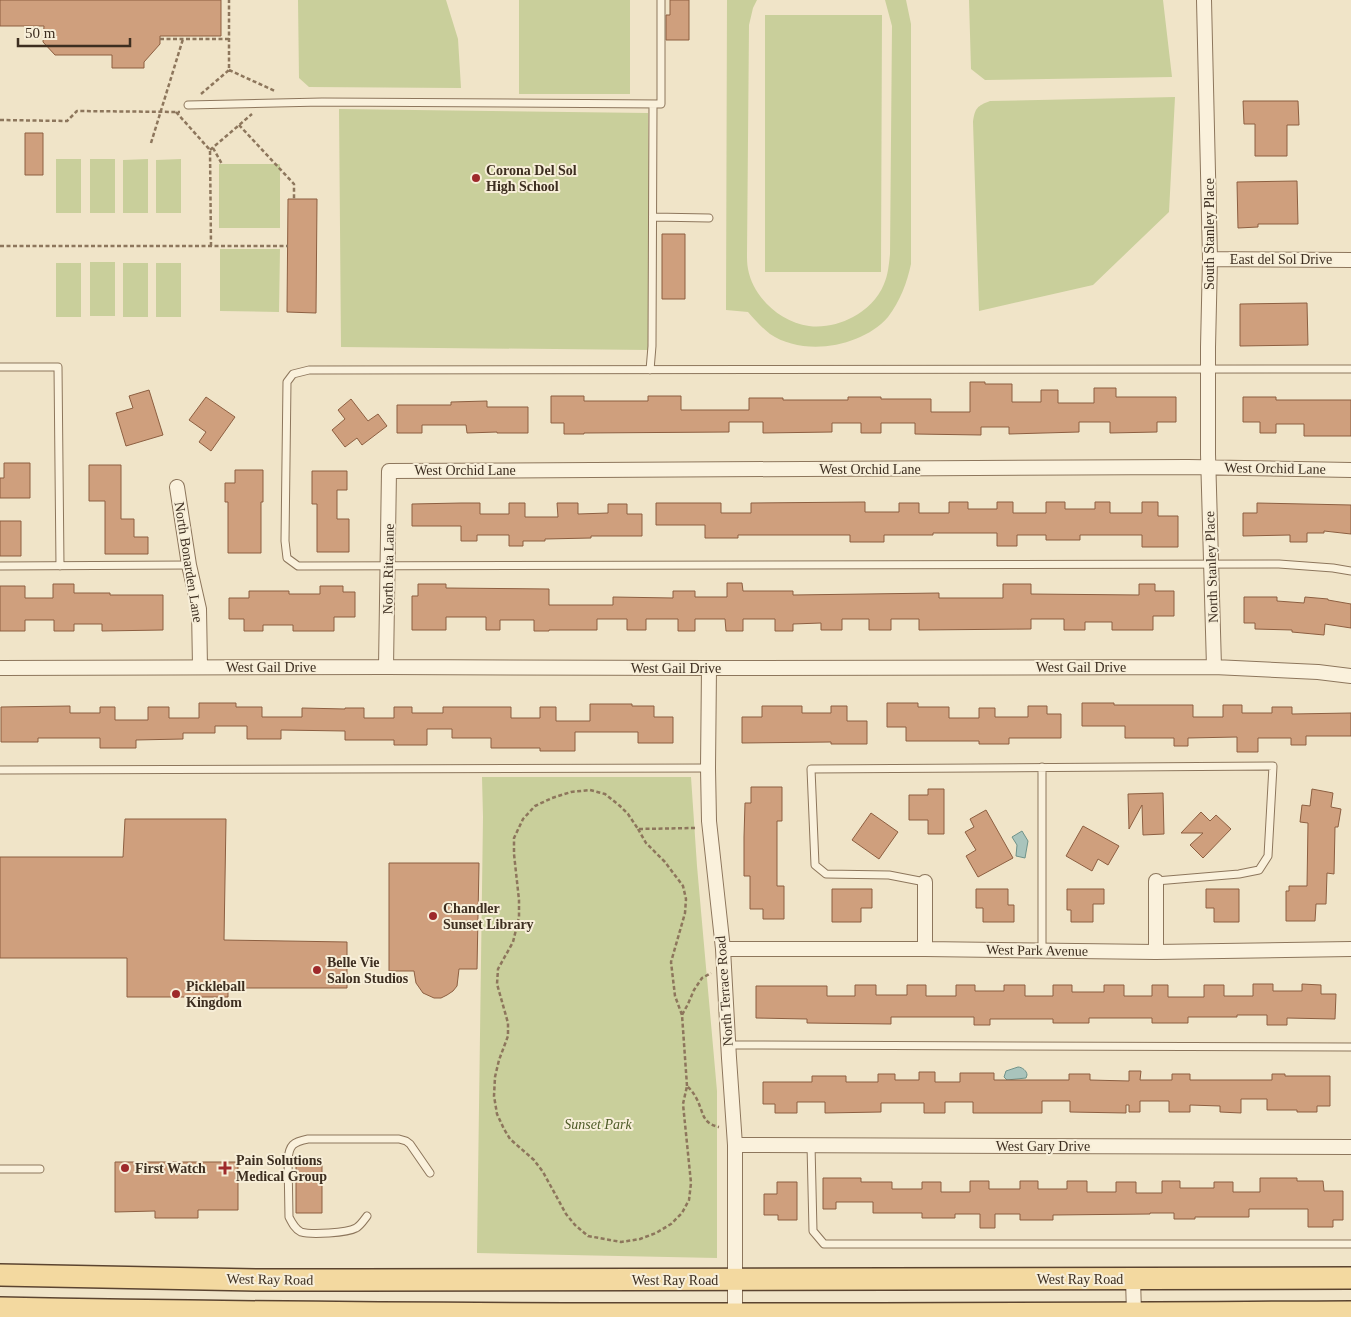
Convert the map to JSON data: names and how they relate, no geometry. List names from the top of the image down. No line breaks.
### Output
{"streets":{"main road":["West Ray Road"],"street":["South Stanley Place","East del Sol Drive","West Orchid Lane","North Bonarden Lane","North Stanley Place","North Rita Lane","West Gail Drive","West Park Avenue","North Terrace Road","West Gary Drive"]},"crossings":[["South Stanley Place","East del Sol Drive"],["South Stanley Place","West Orchid Lane"],["South Stanley Place","North Stanley Place"],["West Orchid Lane","North Stanley Place"],["West Orchid Lane","North Rita Lane"],["North Bonarden Lane","West Gail Drive"],["North Stanley Place","West Gail Drive"],["North Rita Lane","West Gail Drive"],["West Gail Drive","North Terrace Road"],["West Park Avenue","North Terrace Road"],["North Terrace Road","West Gary Drive"],["North Terrace Road","West Ray Road"]],"parks":["Sunset Park"],"places":{"other":["Corona Del Sol High School","Chandler Sunset Library","Belle Vie Salon Studios","Pickleball Kingdom","First Watch"],"health":["Pain Solutions Medical Group"]},"scale_bar":"50 m"}
